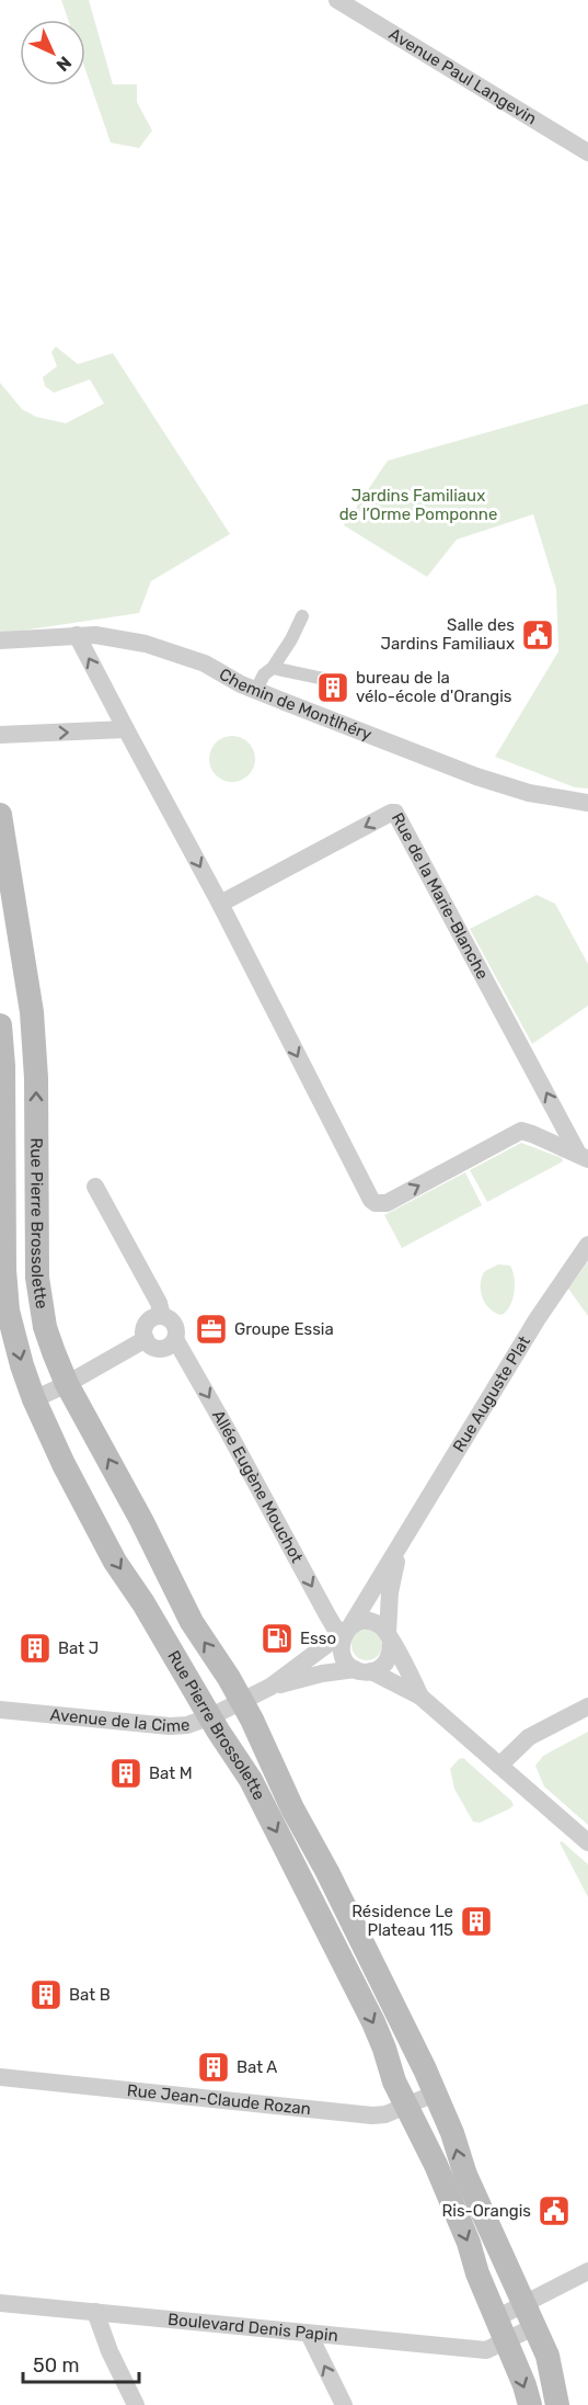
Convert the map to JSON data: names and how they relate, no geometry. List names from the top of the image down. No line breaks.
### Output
{"streets":{"main road":["Rue Pierre Brossolette"],"street":["Avenue Paul Langevin","Chemin de Montlhéry","Rue de la Marie-Blanche","Rue Auguste Plat","Allée Eugène Mouchot","Avenue de la Cime","Rue Jean-Claude Rozan","Boulevard Denis Papin"]},"crossings":[["Chemin de Montlhéry","Rue de la Marie-Blanche"],["Rue Pierre Brossolette","Avenue de la Cime"],["Rue Pierre Brossolette","Rue Jean-Claude Rozan"],["Rue Pierre Brossolette","Boulevard Denis Papin"],["Rue Auguste Plat","Allée Eugène Mouchot"]],"one_way":["Allée Eugène Mouchot"],"parks":["Jardins Familiaux de l’Orme Pomponne"],"places":{"public building":["Salle des Jardins Familiaux","Ris-Orangis"],"building":["bureau de la vélo-école d'Orangis","Bat J","Bat M","Résidence Le Plateau 115","Bat B","Bat A"],"office":["Groupe Essia"],"fuel station":["Esso"]},"scale_bar":"50 m","north":"bottom right"}
